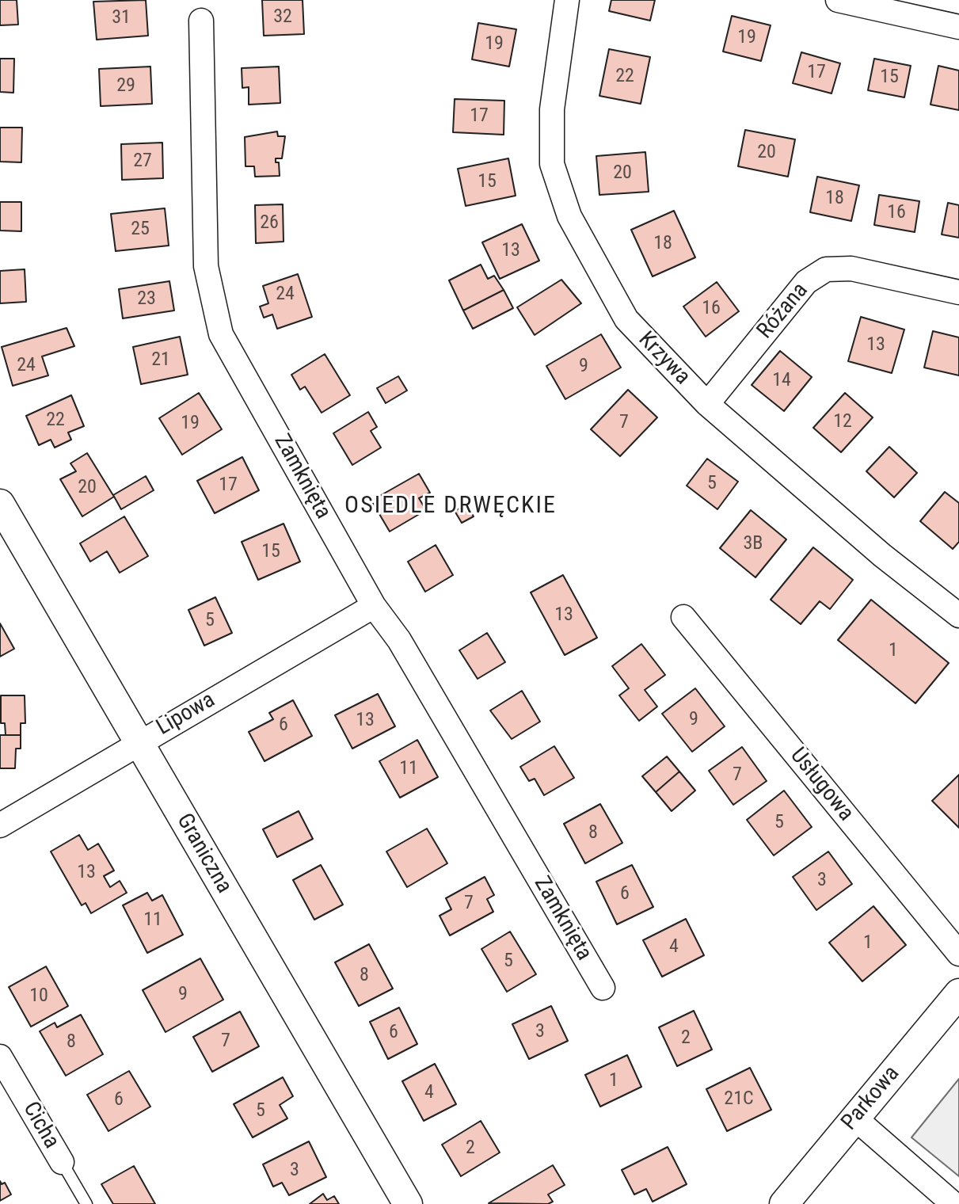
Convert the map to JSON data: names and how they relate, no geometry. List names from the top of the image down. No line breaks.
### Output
{"streets":{"street":["Różana","Krzywa","Zamknięta","Lipowa","Usługowa","Graniczna","Parkowa","Cicha"]},"crossings":[["Różana","Krzywa"],["Zamknięta","Lipowa"],["Lipowa","Graniczna"]],"districts":["OSIEDLE DRWĘCKIE"],"house_numbers":["32","31","19","19","17","22","15","29","17","20","27","20","15","18","16","26","25","18","13","24","23","16","13","21","24","9","14","22","12","7","19","5","17","20","3B","15","13","5","1","9","13","6","11","7","5","8","13","3","6","7","11","1","4","5","8","9","10","3","6","2","7","8","1","4","21C","6","5","2","3"]}
